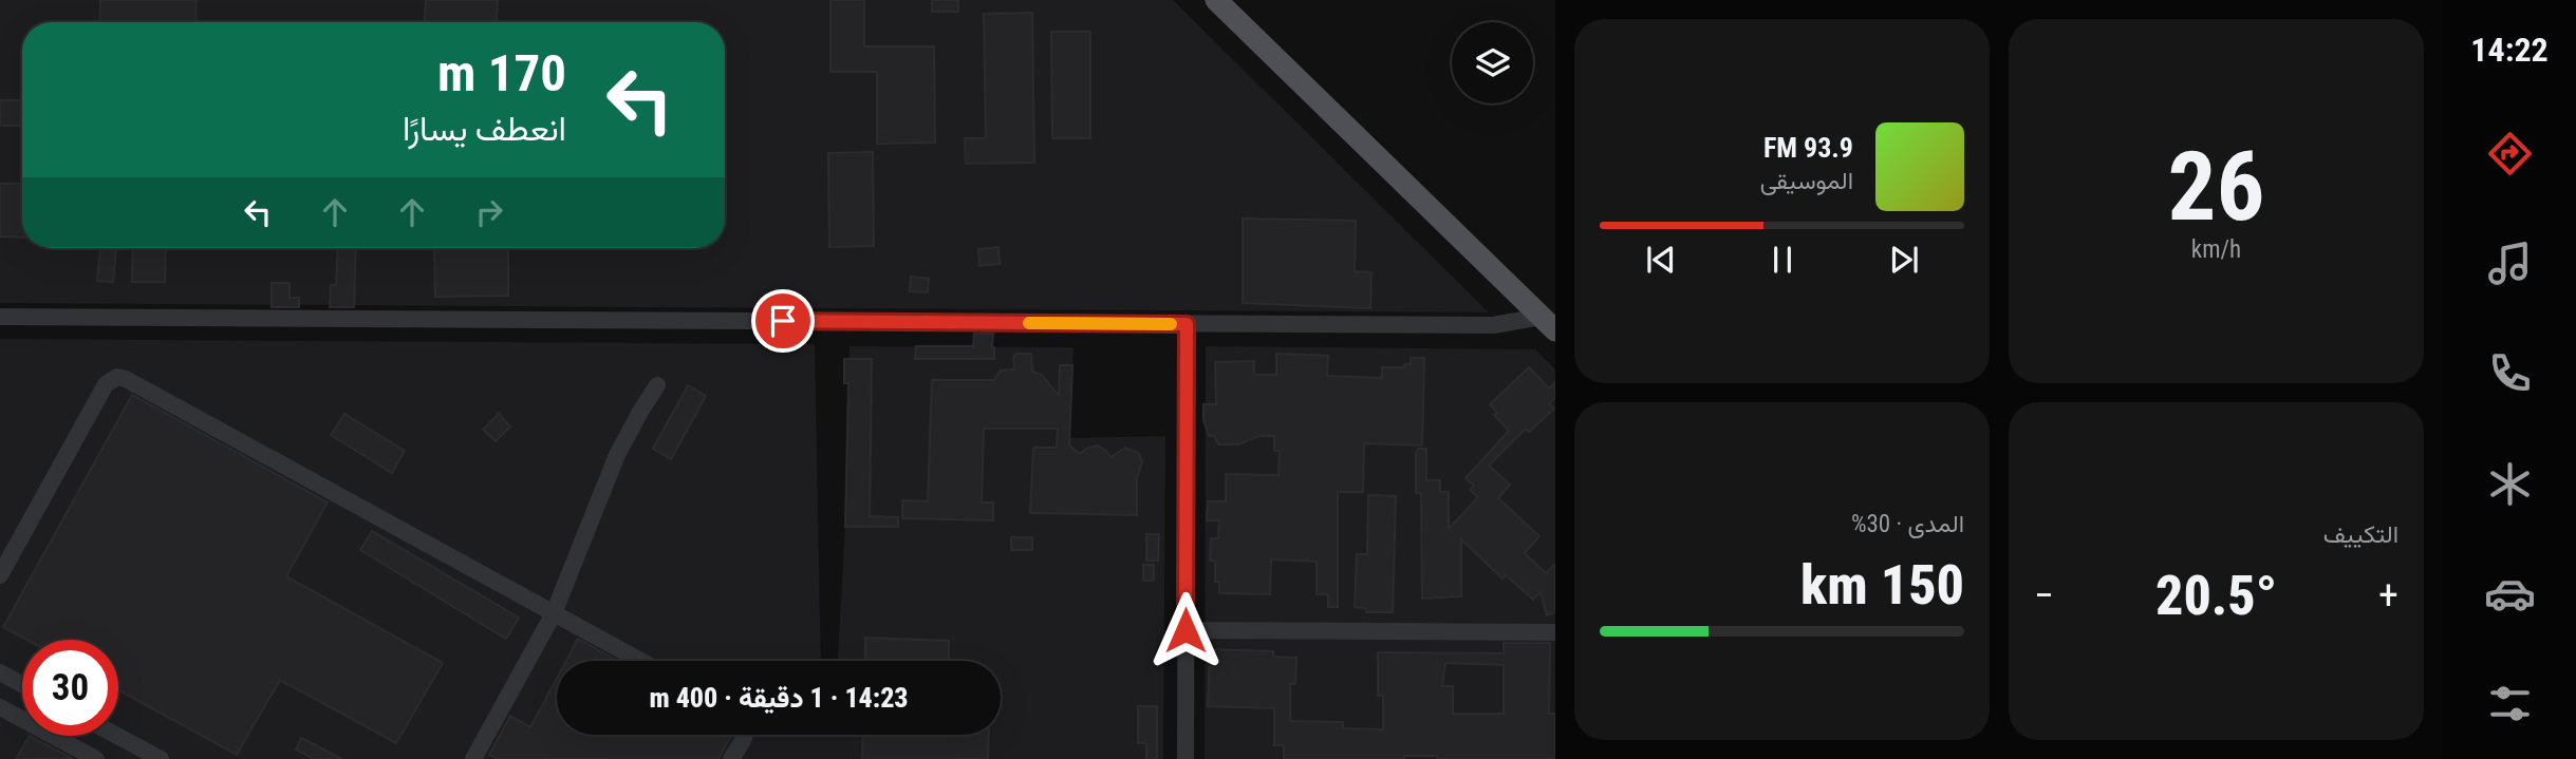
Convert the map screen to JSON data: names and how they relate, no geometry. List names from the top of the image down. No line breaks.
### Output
{"page":{"tabs":"14:22","tile":[["26","km/h"],"التكييف",["المدى · 30%","150 km"]],"turn":["170 m","انعطف يسارًا"],"song":["93.9 FM","الموسيقى"],"heat":["−","20.5°","+"],"limit":"30","trip":"14:23 · 1 دقيقة · 400 m"}}
